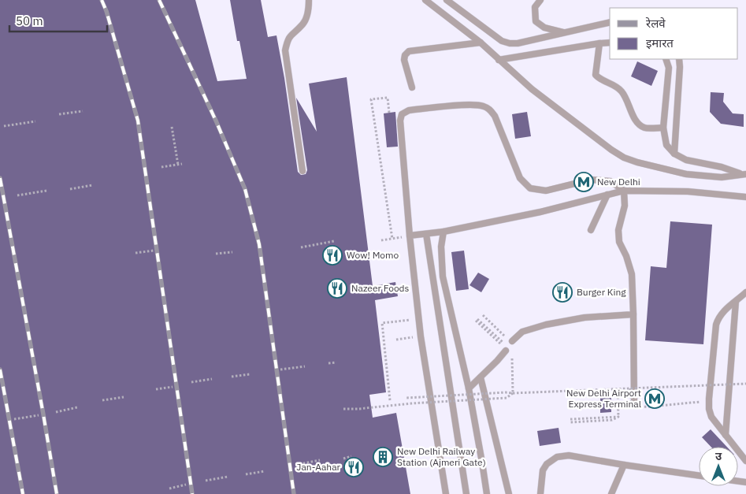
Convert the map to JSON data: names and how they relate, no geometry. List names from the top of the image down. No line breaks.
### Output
{"places":{"metro station":["New Delhi","New Delhi Airport Express Terminal"],"restaurant":["Wow! Momo","Nazeer Foods","Burger King","Jan-Aahar"],"building":["New Delhi Railway Station (Ajmeri Gate)"]},"legend":["रेलवे","इमारत"],"scale_bar":"50 m","north":"top"}
